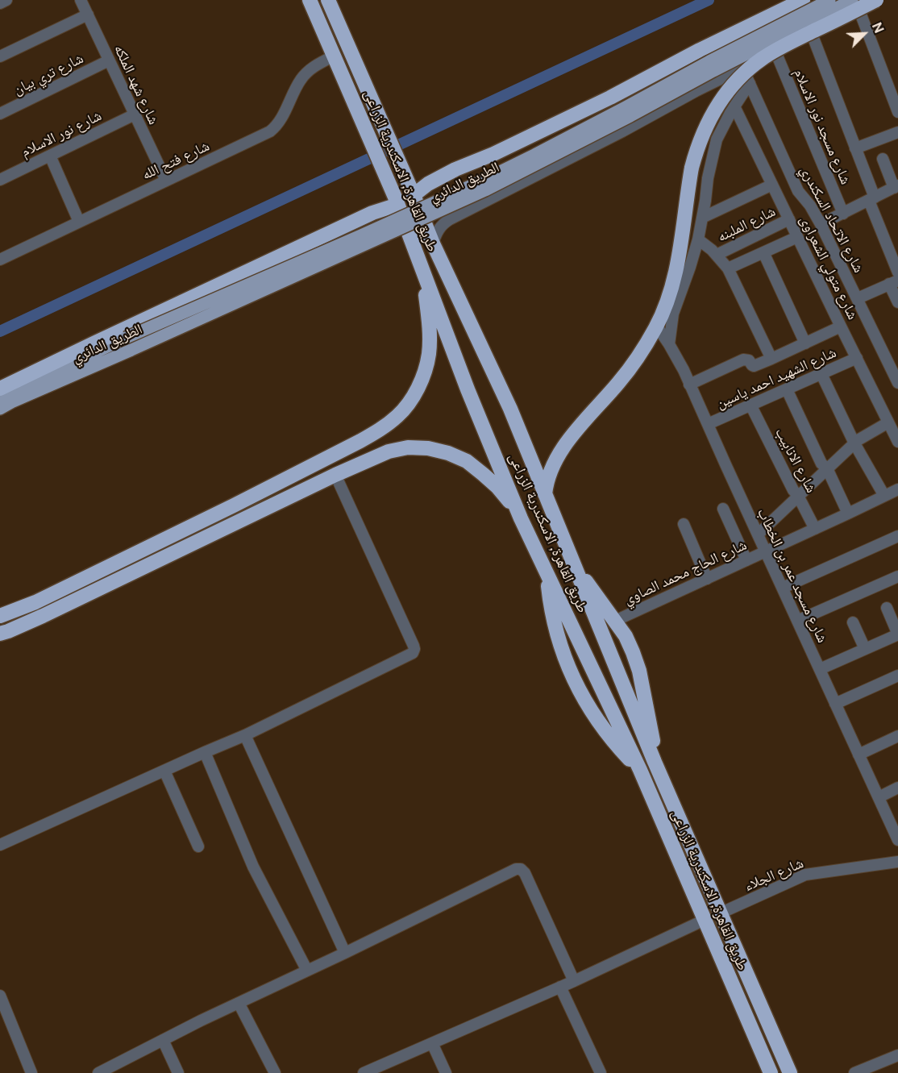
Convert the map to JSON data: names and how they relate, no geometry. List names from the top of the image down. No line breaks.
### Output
{"streets":{"highway":["طريق القاهرة, الاسكندرية الزراعى"],"main road":["الطريق الدائري"],"street":["شارع تري بيان","شارع شهد الملكه","شارع مسجد نور الاسلام","شارع نور الاسلام","شارع فتح الله","شارع الاتحاد السكندري","شارع الملبنه","شارع متولي الشعراوى","شارع الشهيد احمد ياسين","شارع الانابيب","شارع الحاج محمد الصاوي","شارع مسجد عمر بن الخطاب","شارع الجلاء"]},"crossings":[["شارع تري بيان","شارع شهد الملكه"],["شارع شهد الملكه","شارع نور الاسلام"],["شارع شهد الملكه","شارع فتح الله"],["شارع فتح الله","طريق القاهرة, الاسكندرية الزراعى"],["طريق القاهرة, الاسكندرية الزراعى","شارع الجلاء"],["شارع الملبنه","شارع متولي الشعراوى"],["شارع متولي الشعراوى","شارع الشهيد احمد ياسين"],["شارع الشهيد احمد ياسين","شارع الانابيب"],["شارع الشهيد احمد ياسين","شارع مسجد عمر بن الخطاب"],["شارع الانابيب","شارع الحاج محمد الصاوي"],["شارع الحاج محمد الصاوي","شارع مسجد عمر بن الخطاب"]],"north":"top right"}
